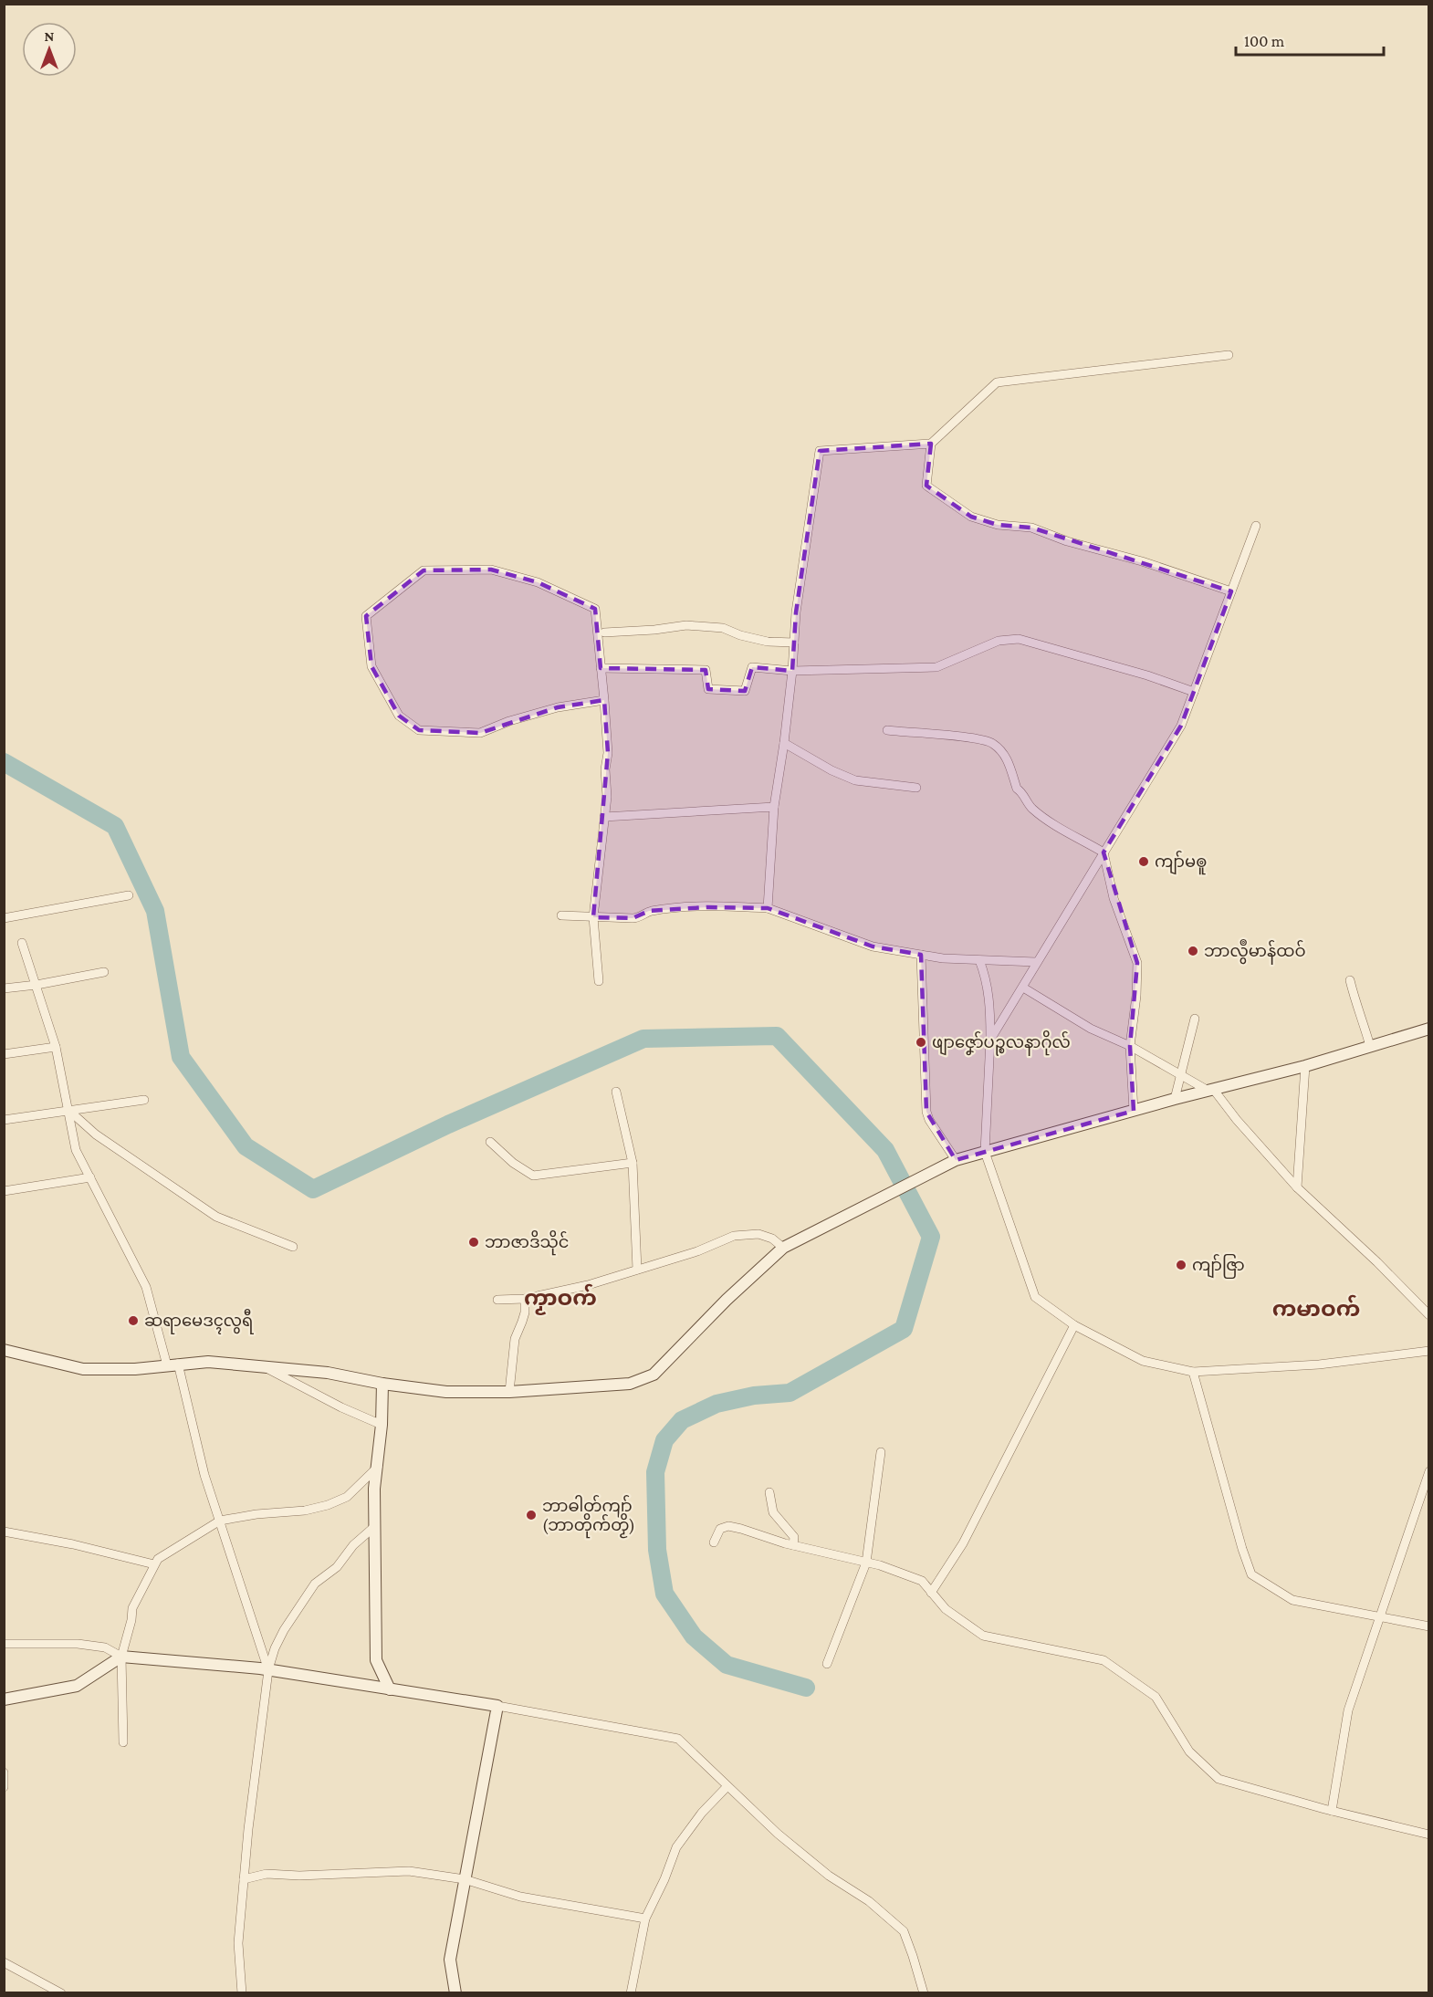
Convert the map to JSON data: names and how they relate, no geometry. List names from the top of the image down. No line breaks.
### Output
{"districts":["ကၟာဝက်","ကမာဝက်"],"places":["ကျာ်မၜူ","ဘာလွဳမာန်ထဝ်","ဖျာဇၞော်ပဉ္စလနာဂိုလ်","ဘာဇာဒိသိုင်","ကျာ်ဇြာ","ဆရာမေဒၚလွရီ","ဘာဓါတ်ကျာ် (ဘာတိုက်တၟိ)"],"scale_bar":"100 m","north":"top"}
